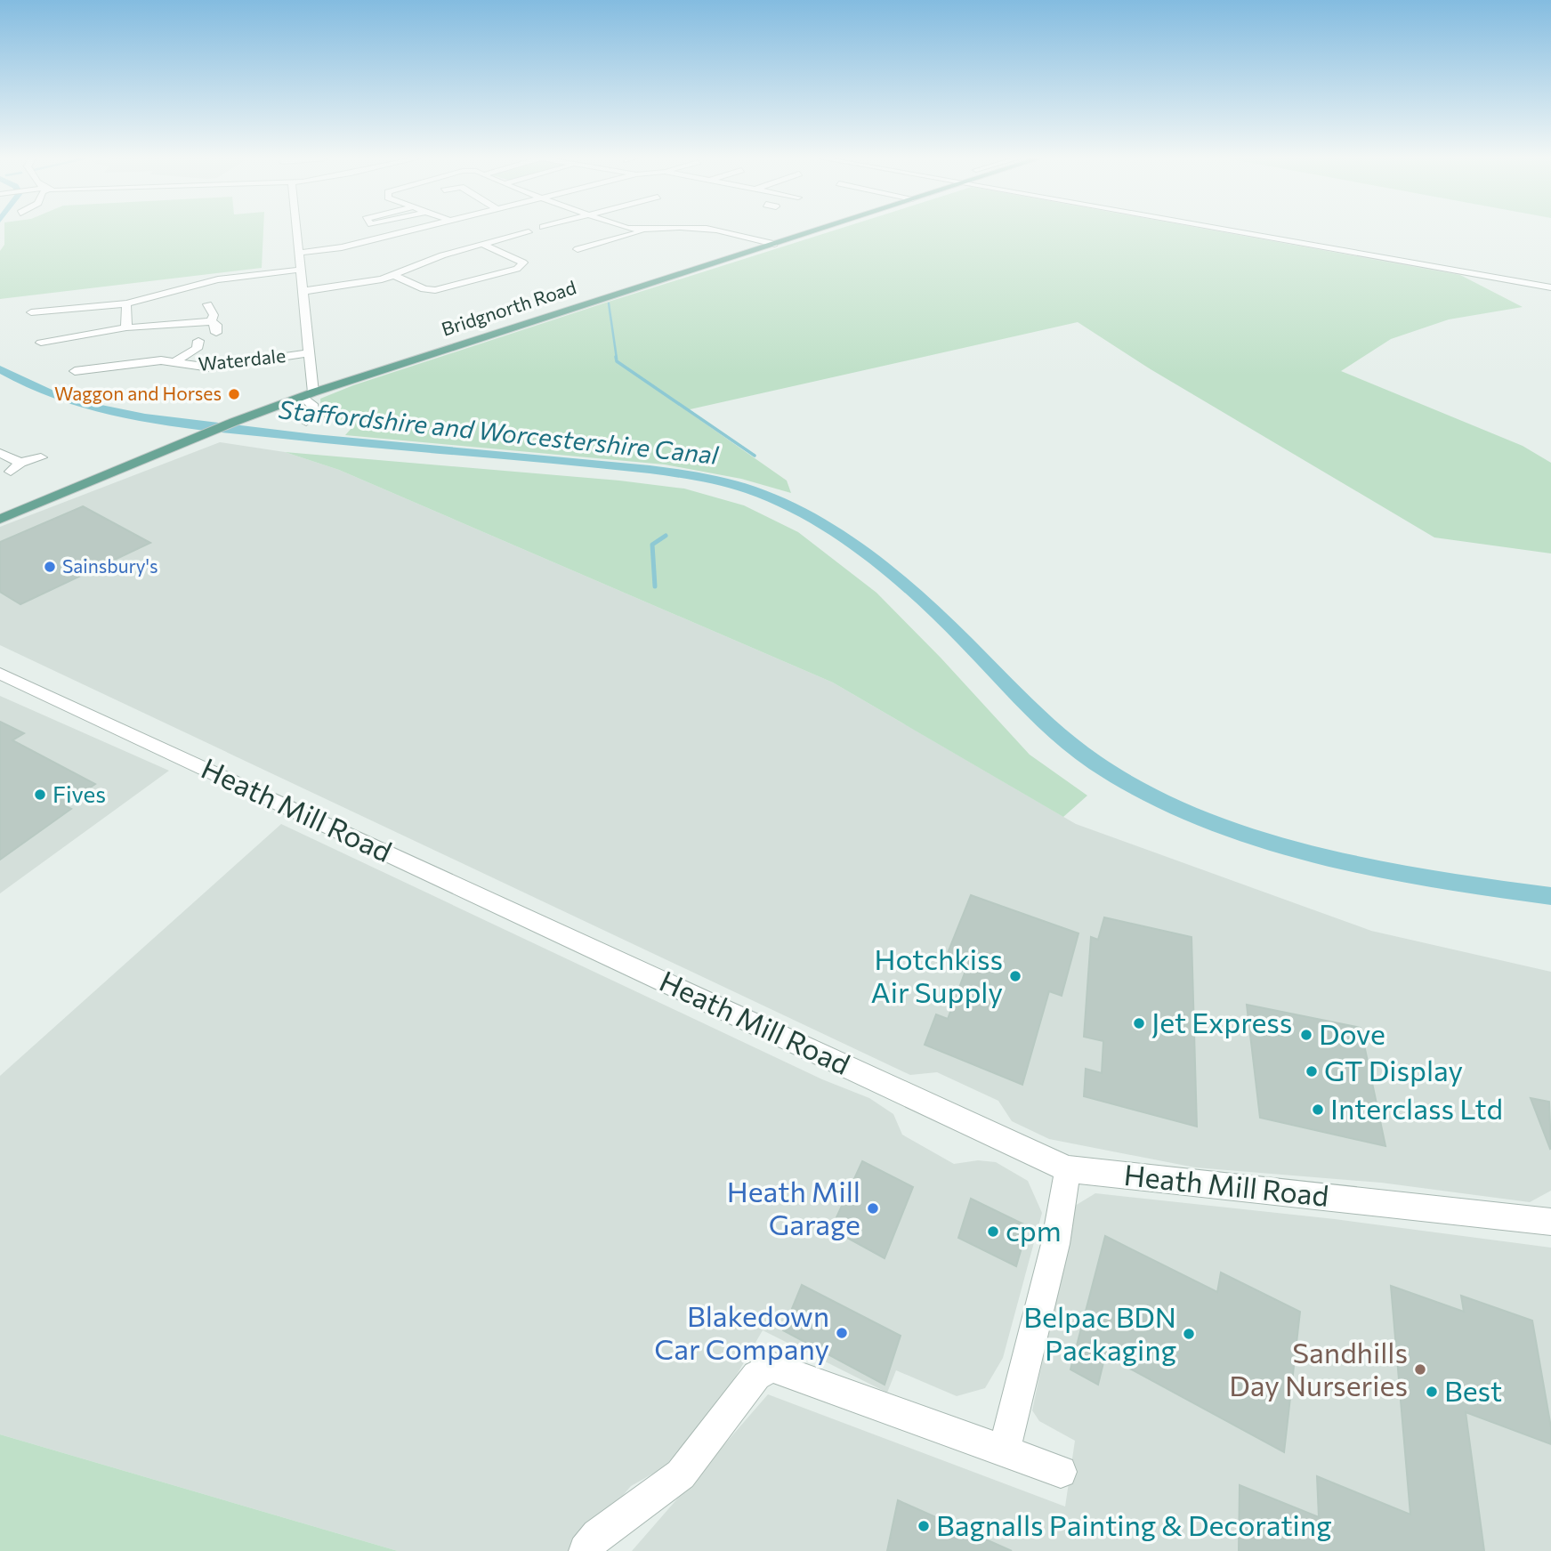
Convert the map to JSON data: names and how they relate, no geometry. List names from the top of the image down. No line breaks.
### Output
{"streets":{"main road":["Bridgnorth Road"],"street":["Waterdale","Heath Mill Road"]},"water":["Staffordshire and Worcestershire Canal"],"places":["Waggon and Horses","Sainsbury's","Fives","Hotchkiss Air Supply","Jet Express","Dove","GT Display","Interclass Ltd","Heath Mill Garage","cpm","Blakedown Car Company","Belpac BDN Packaging","Sandhills Day Nurseries","Best","Bagnalls Painting & Decorating"]}
